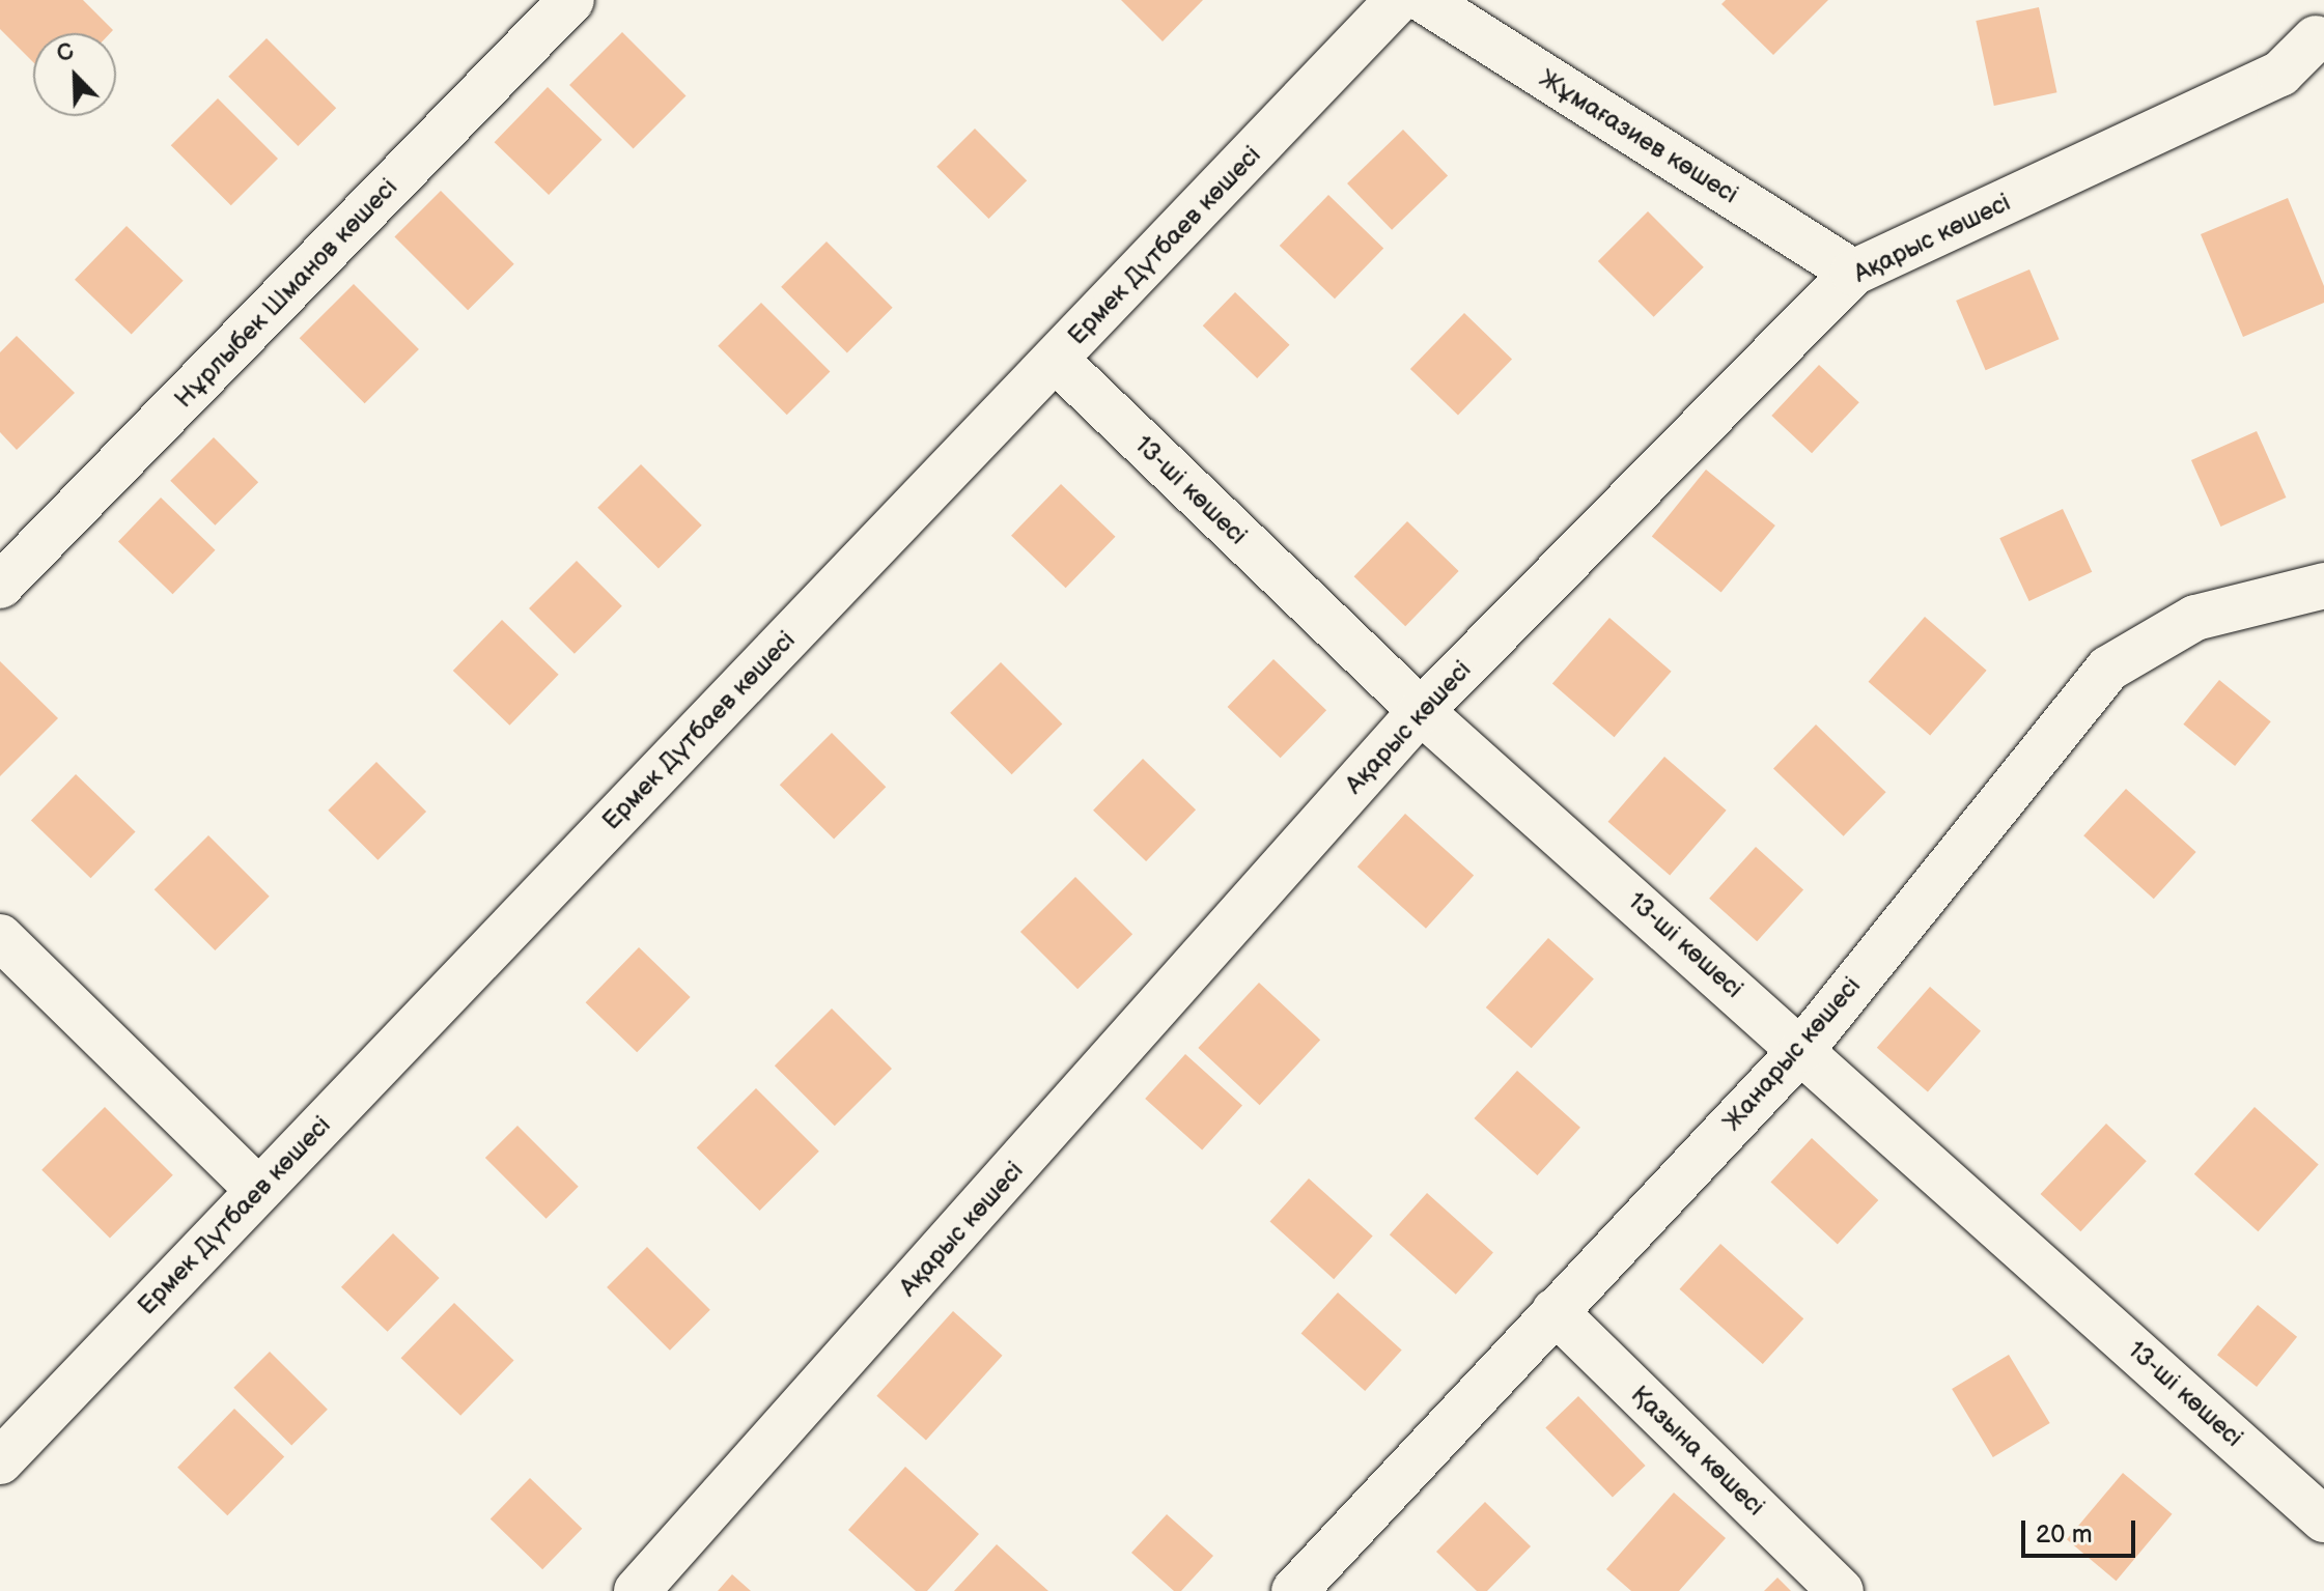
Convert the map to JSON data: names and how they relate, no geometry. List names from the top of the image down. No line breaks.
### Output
{"streets":{"street":["Жұмағазиев көшесі","Ақарыс көшесi","Ермек Дүтбаев көшесi","Нұрлыбек Шманов көшесі","13-ші көшесi","Жанарыс көшесі","Қазына көшесі"]},"crossings":[["Жұмағазиев көшесі","Ақарыс көшесi"],["Ақарыс көшесi","13-ші көшесi"],["Ермек Дүтбаев көшесi","13-ші көшесi"],["13-ші көшесi","Жанарыс көшесі"],["Жанарыс көшесі","Қазына көшесі"]],"scale_bar":"20 m","north":"top left"}
